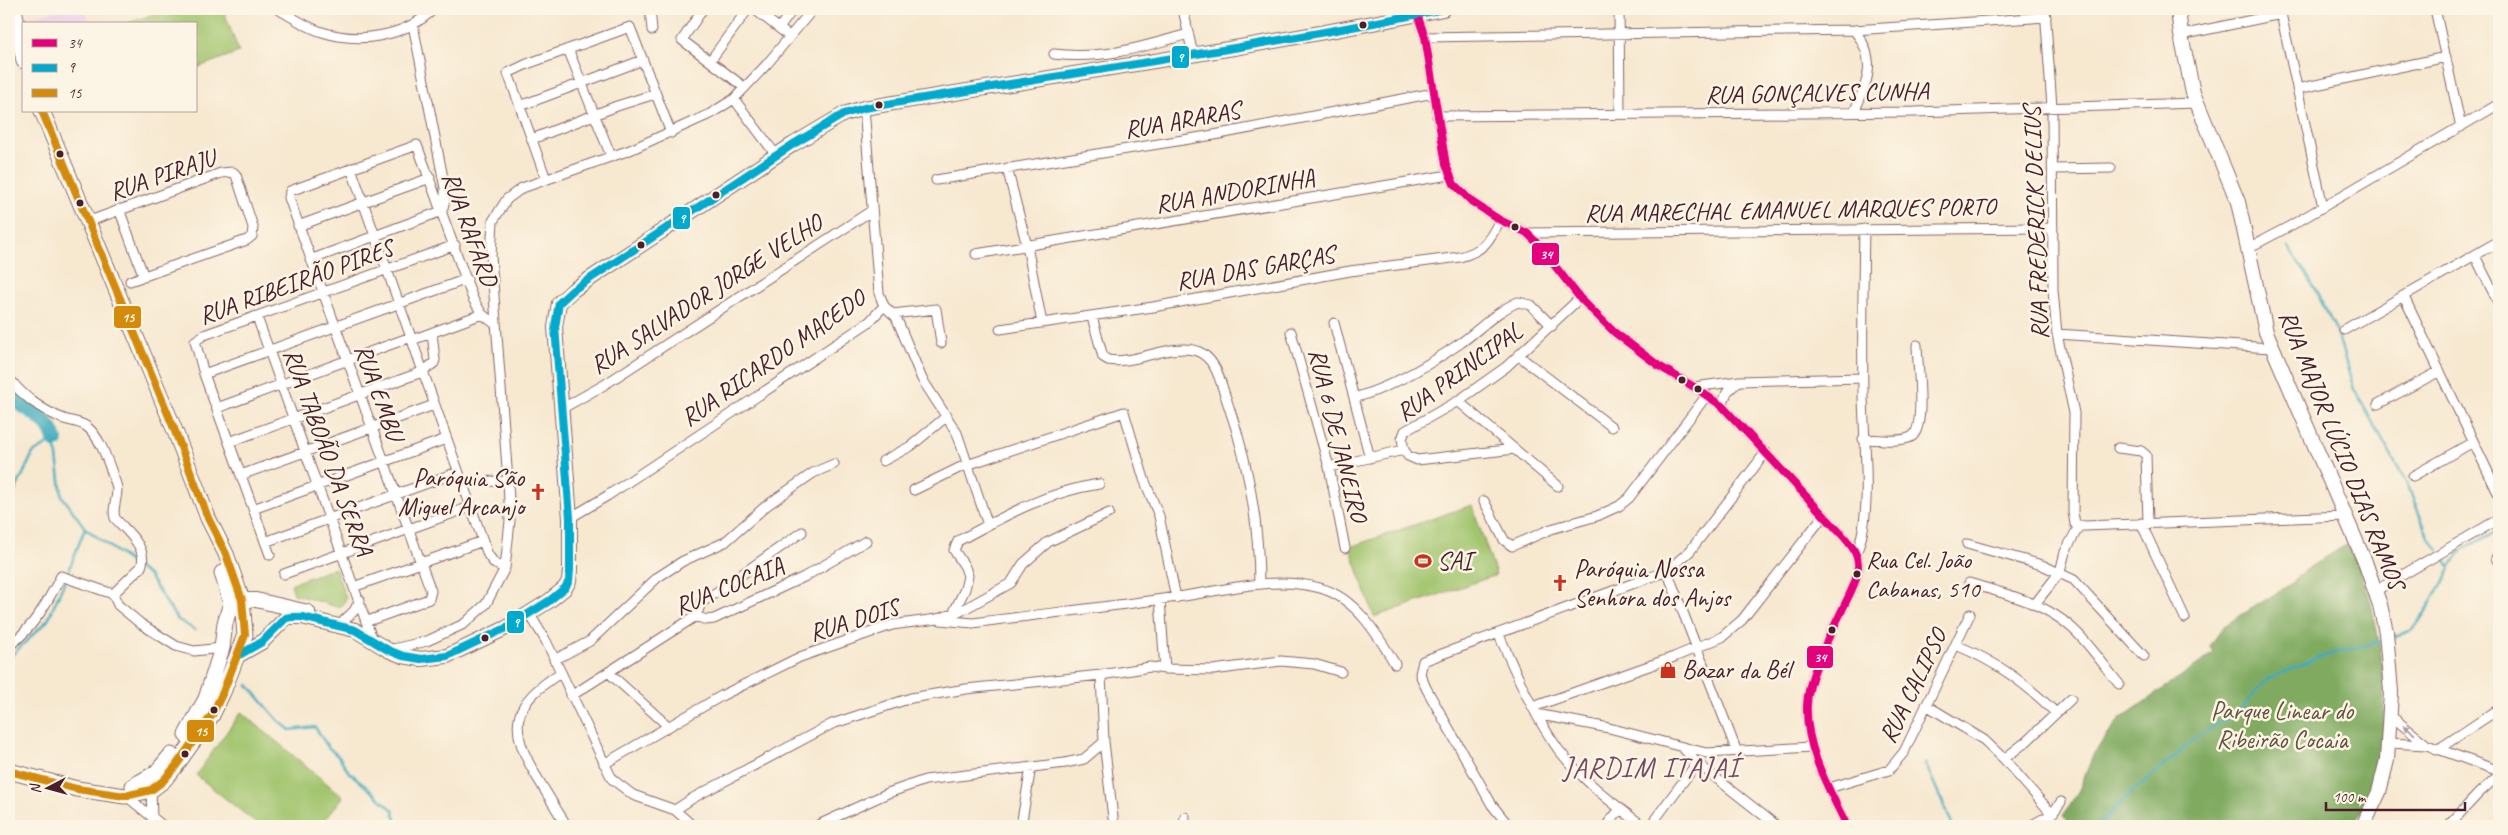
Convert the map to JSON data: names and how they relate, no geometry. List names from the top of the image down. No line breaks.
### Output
{"streets":{"street":["RUA GONÇALVES CUNHA","RUA ARARAS","RUA PIRAJU","RUA ANDORINHA","RUA MARECHAL EMANUEL MARQUES PORTO","RUA FREDERICK DELIUS","RUA RAFARD","RUA DAS GARÇAS","RUA RIBEIRÃO PIRES","RUA SALVADOR JORGE VELHO","RUA RICARDO MACEDO","RUA PRINCIPAL","RUA EMBU","RUA 6 DE JANEIRO","RUA MAJOR LÚCIO DIAS RAMOS","RUA TABOÃO DA SERRA","RUA COCAIA","RUA DOIS","RUA CALIPSO"]},"crossings":[["RUA GONÇALVES CUNHA","RUA FREDERICK DELIUS"],["RUA GONÇALVES CUNHA","RUA MAJOR LÚCIO DIAS RAMOS"],["RUA MARECHAL EMANUEL MARQUES PORTO","RUA FREDERICK DELIUS"],["RUA RAFARD","RUA RIBEIRÃO PIRES"],["RUA RAFARD","RUA EMBU"],["RUA RIBEIRÃO PIRES","RUA EMBU"],["RUA RIBEIRÃO PIRES","RUA TABOÃO DA SERRA"],["RUA SALVADOR JORGE VELHO","RUA RICARDO MACEDO"],["RUA PRINCIPAL","RUA 6 DE JANEIRO"],["RUA EMBU","RUA TABOÃO DA SERRA"]],"districts":["JARDIM ITAJAÍ"],"parks":["Parque Linear do Ribeirão Cocaia"],"places":{"church":["Paróquia São Miguel Arcanjo","Paróquia Nossa Senhora dos Anjos"],"sports":["SAI"],"other":["Rua Cel. João Cabanas, 510"],"shop":["Bazar da Bél"]},"lines":["transit line 9","transit line 34","transit line 15"],"legend":["34","9","15"],"scale_bar":"100 m","north":"left"}
